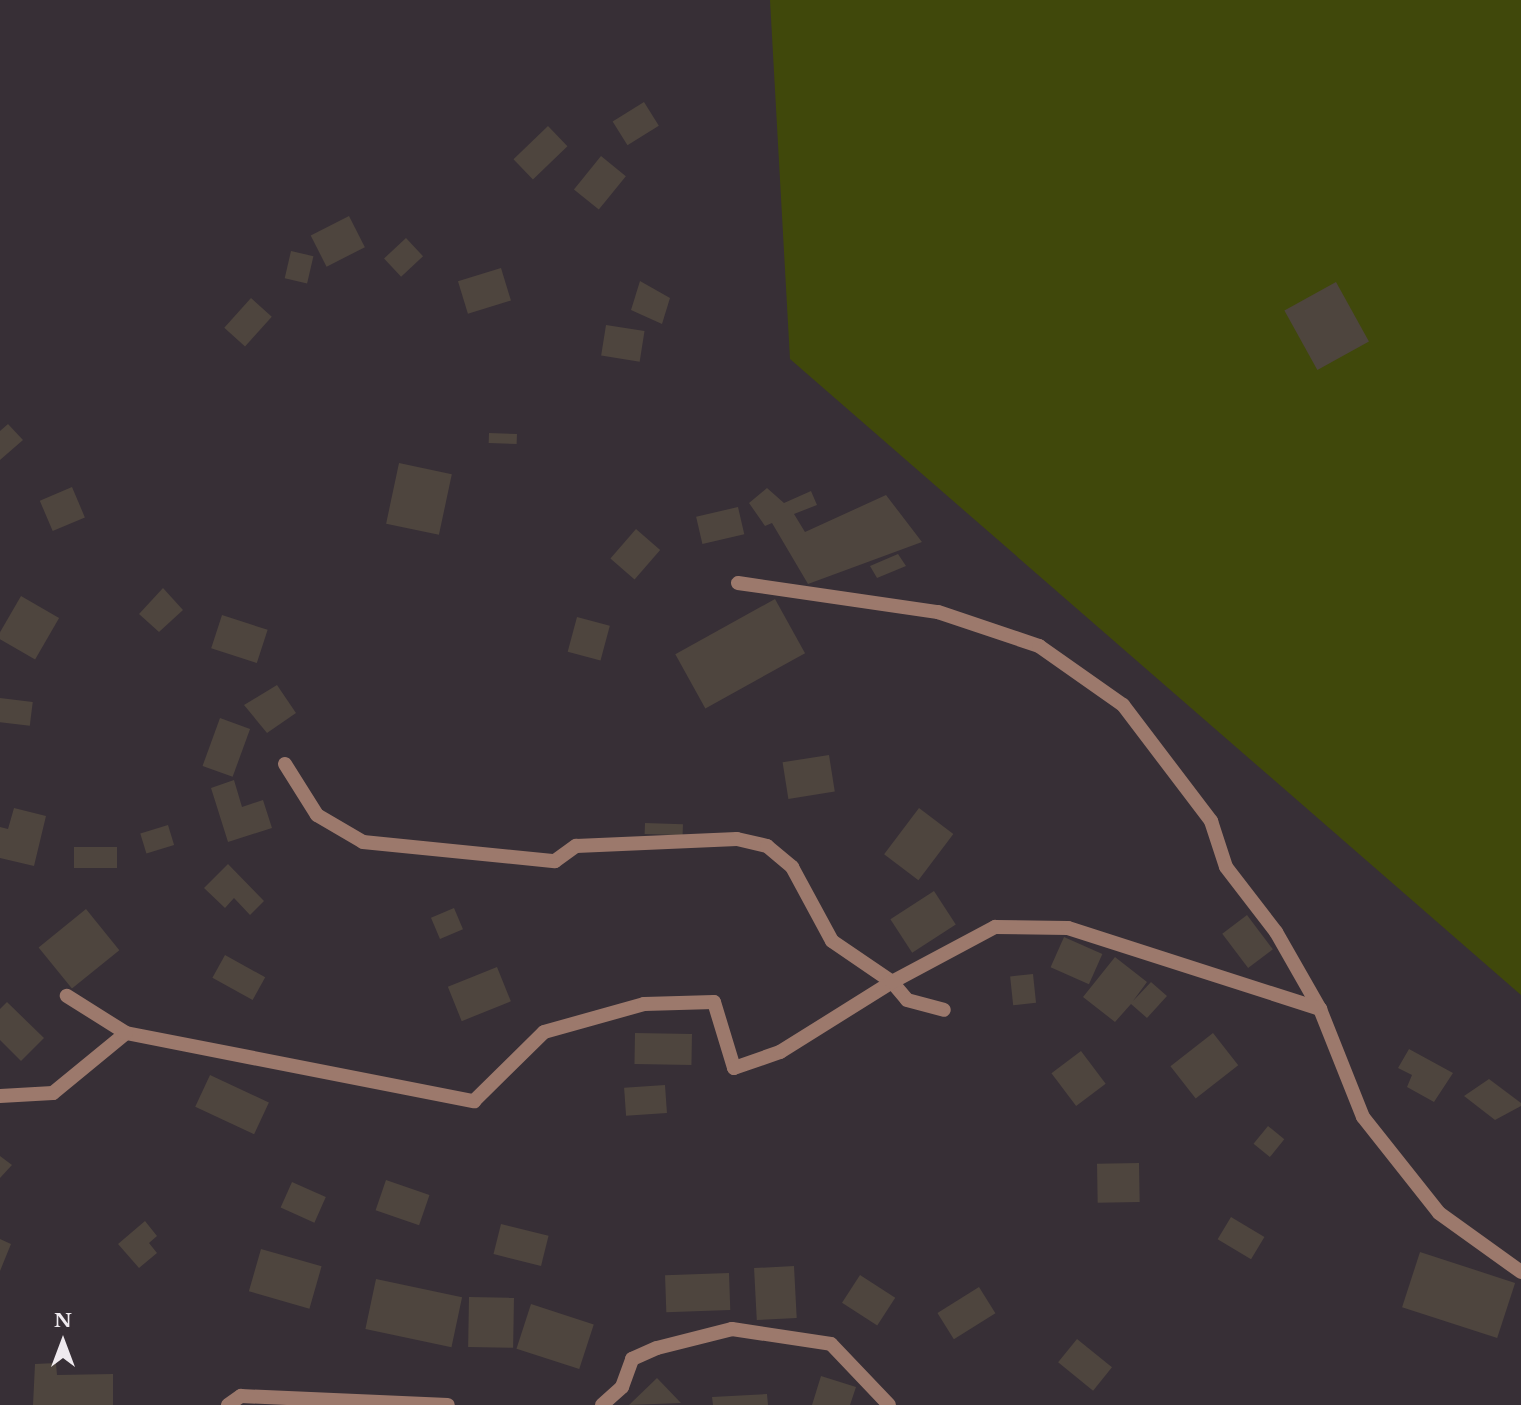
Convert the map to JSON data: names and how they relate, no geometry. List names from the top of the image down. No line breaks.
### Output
{"north":"top"}
